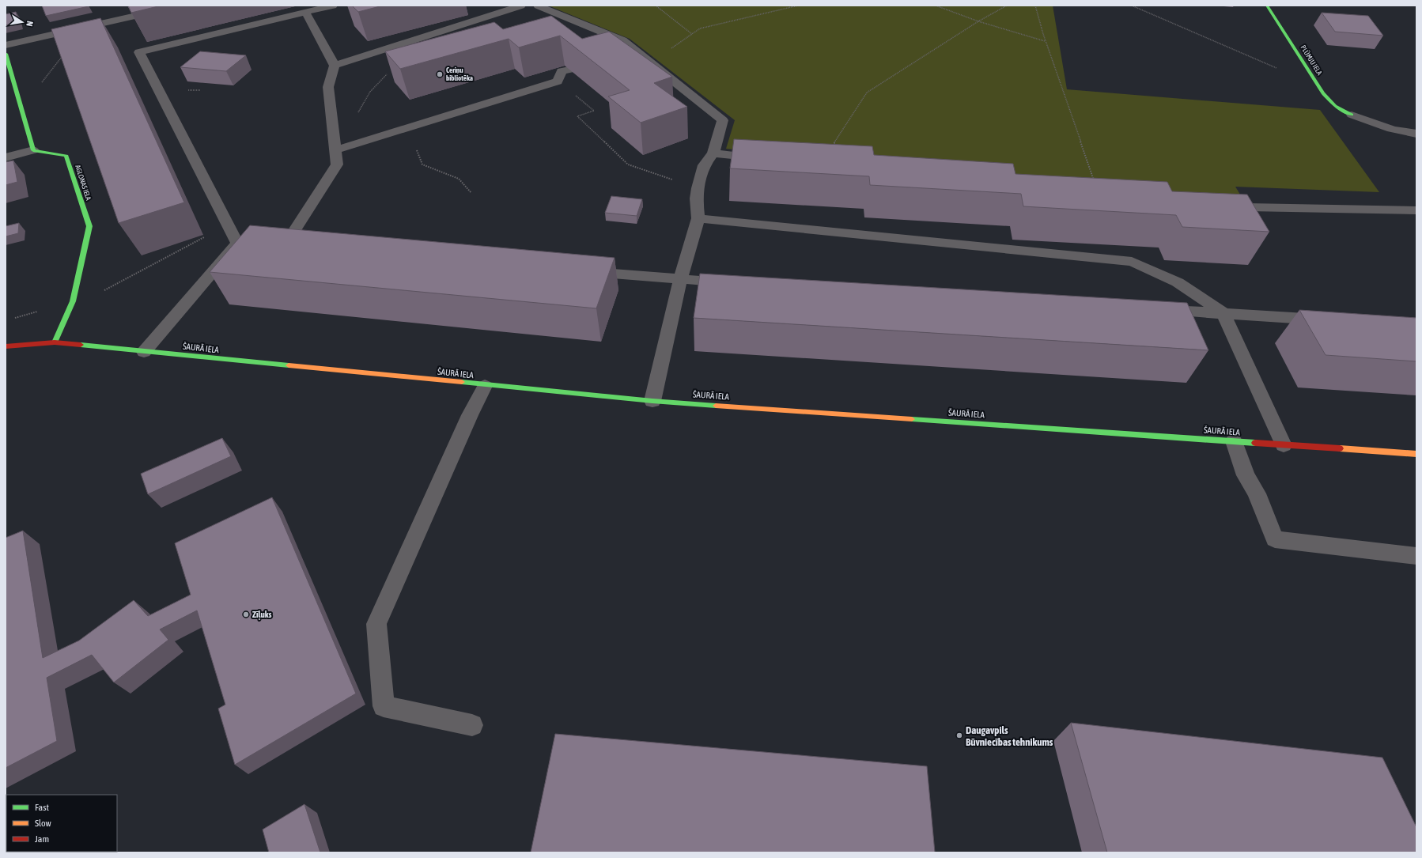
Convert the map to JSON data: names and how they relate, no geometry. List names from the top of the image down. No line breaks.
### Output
{"streets":{"street":["PLŪMJU IELA","AGLONAS IELA","ŠAURĀ IELA"]},"crossings":[["AGLONAS IELA","ŠAURĀ IELA"]],"places":["Ceriņu bibliotēka","Zīļuks","Daugavpils Būvniecības tehnikums"],"legend":["Fast","Slow","Jam"],"north":"right"}
